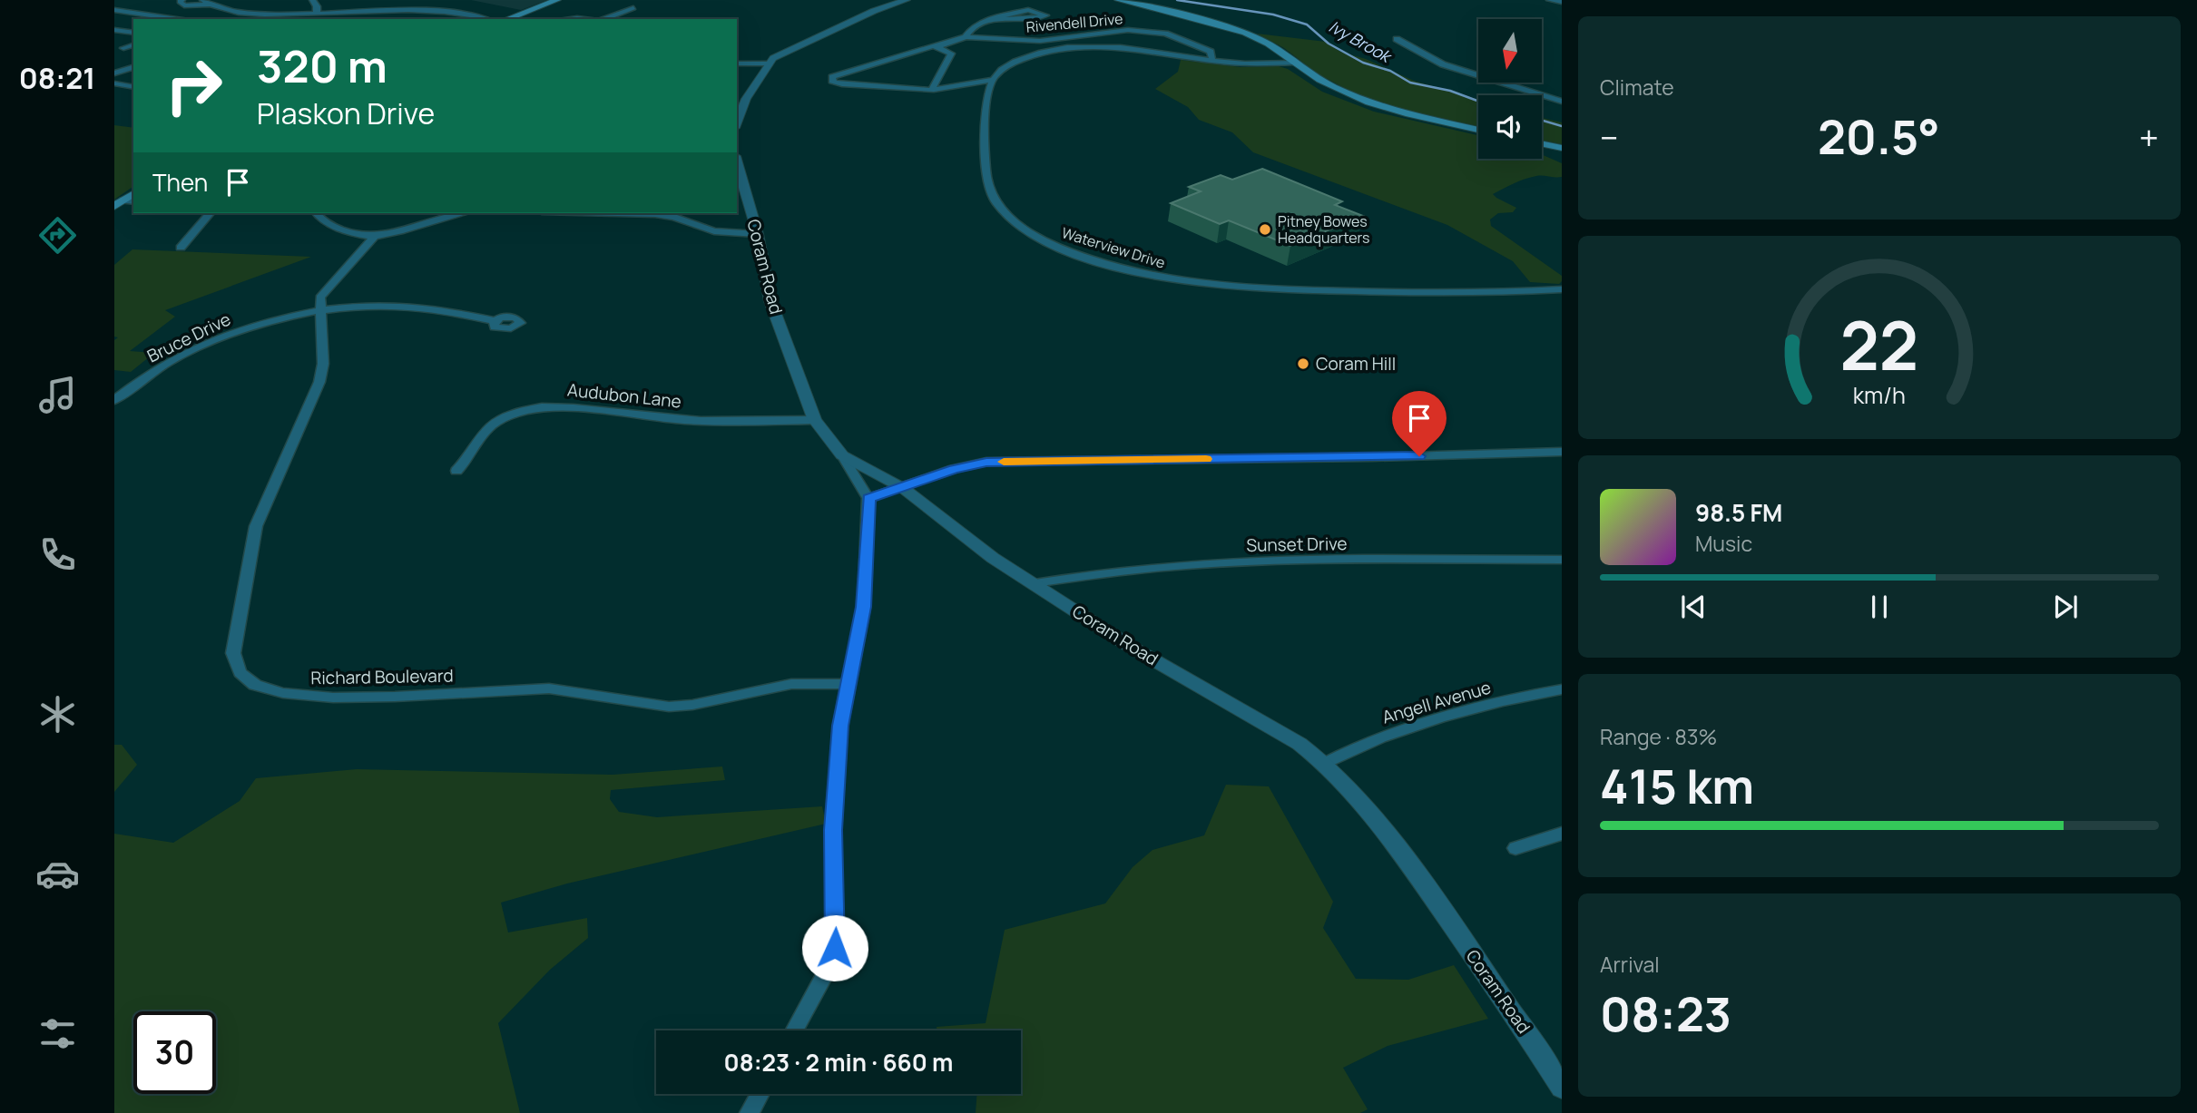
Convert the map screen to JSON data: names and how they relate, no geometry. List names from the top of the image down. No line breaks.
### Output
{"streets":{"street":["Rivendell Drive","Waterview Drive","Coram Road","Bruce Drive","Audubon Lane","Sunset Drive","Richard Boulevard","Angell Avenue"]},"crossings":[["Coram Road","Audubon Lane"],["Coram Road","Sunset Drive"],["Coram Road","Angell Avenue"],["Bruce Drive","Richard Boulevard"]],"water":["Ivy Brook"],"places":["Pitney Bowes Headquarters","Coram Hill"],"north":"bottom","page":{"tabs":"08:21","tile":["Climate",["Range · 83%","415 km"],["Arrival","08:23"]],"turn":["320 m","Plaskon Drive"],"heat":["−","20.5°","+"],"then":"Then","song":["98.5 FM","Music"],"limit":"30","trip":"08:23 · 2 min · 660 m","gauge":["22","km/h"]}}
